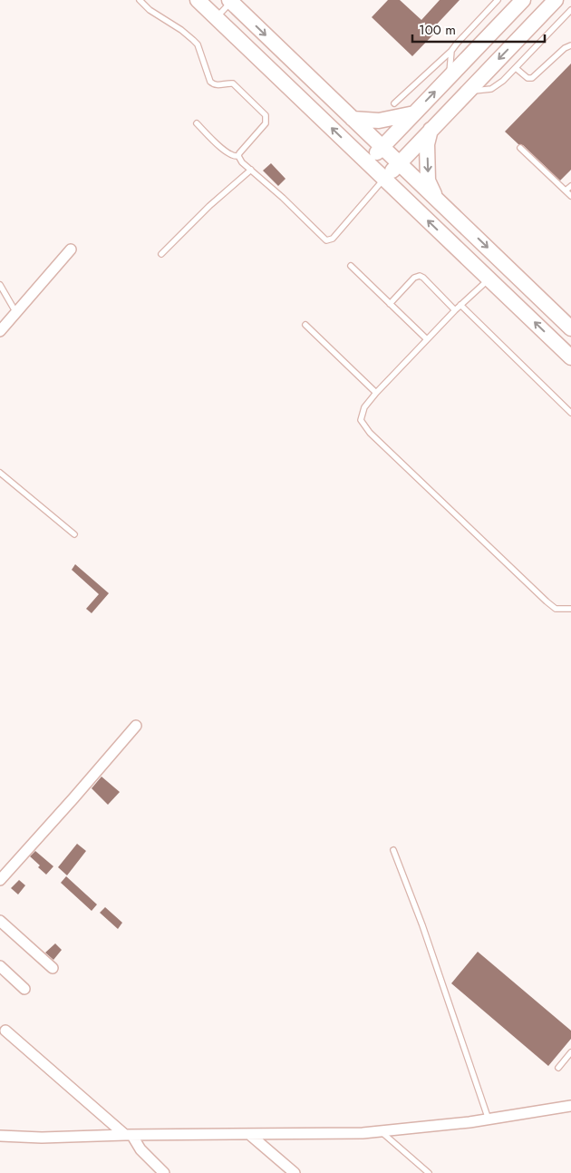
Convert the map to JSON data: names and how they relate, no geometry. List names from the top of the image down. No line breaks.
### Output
{"scale_bar":"100 m"}
